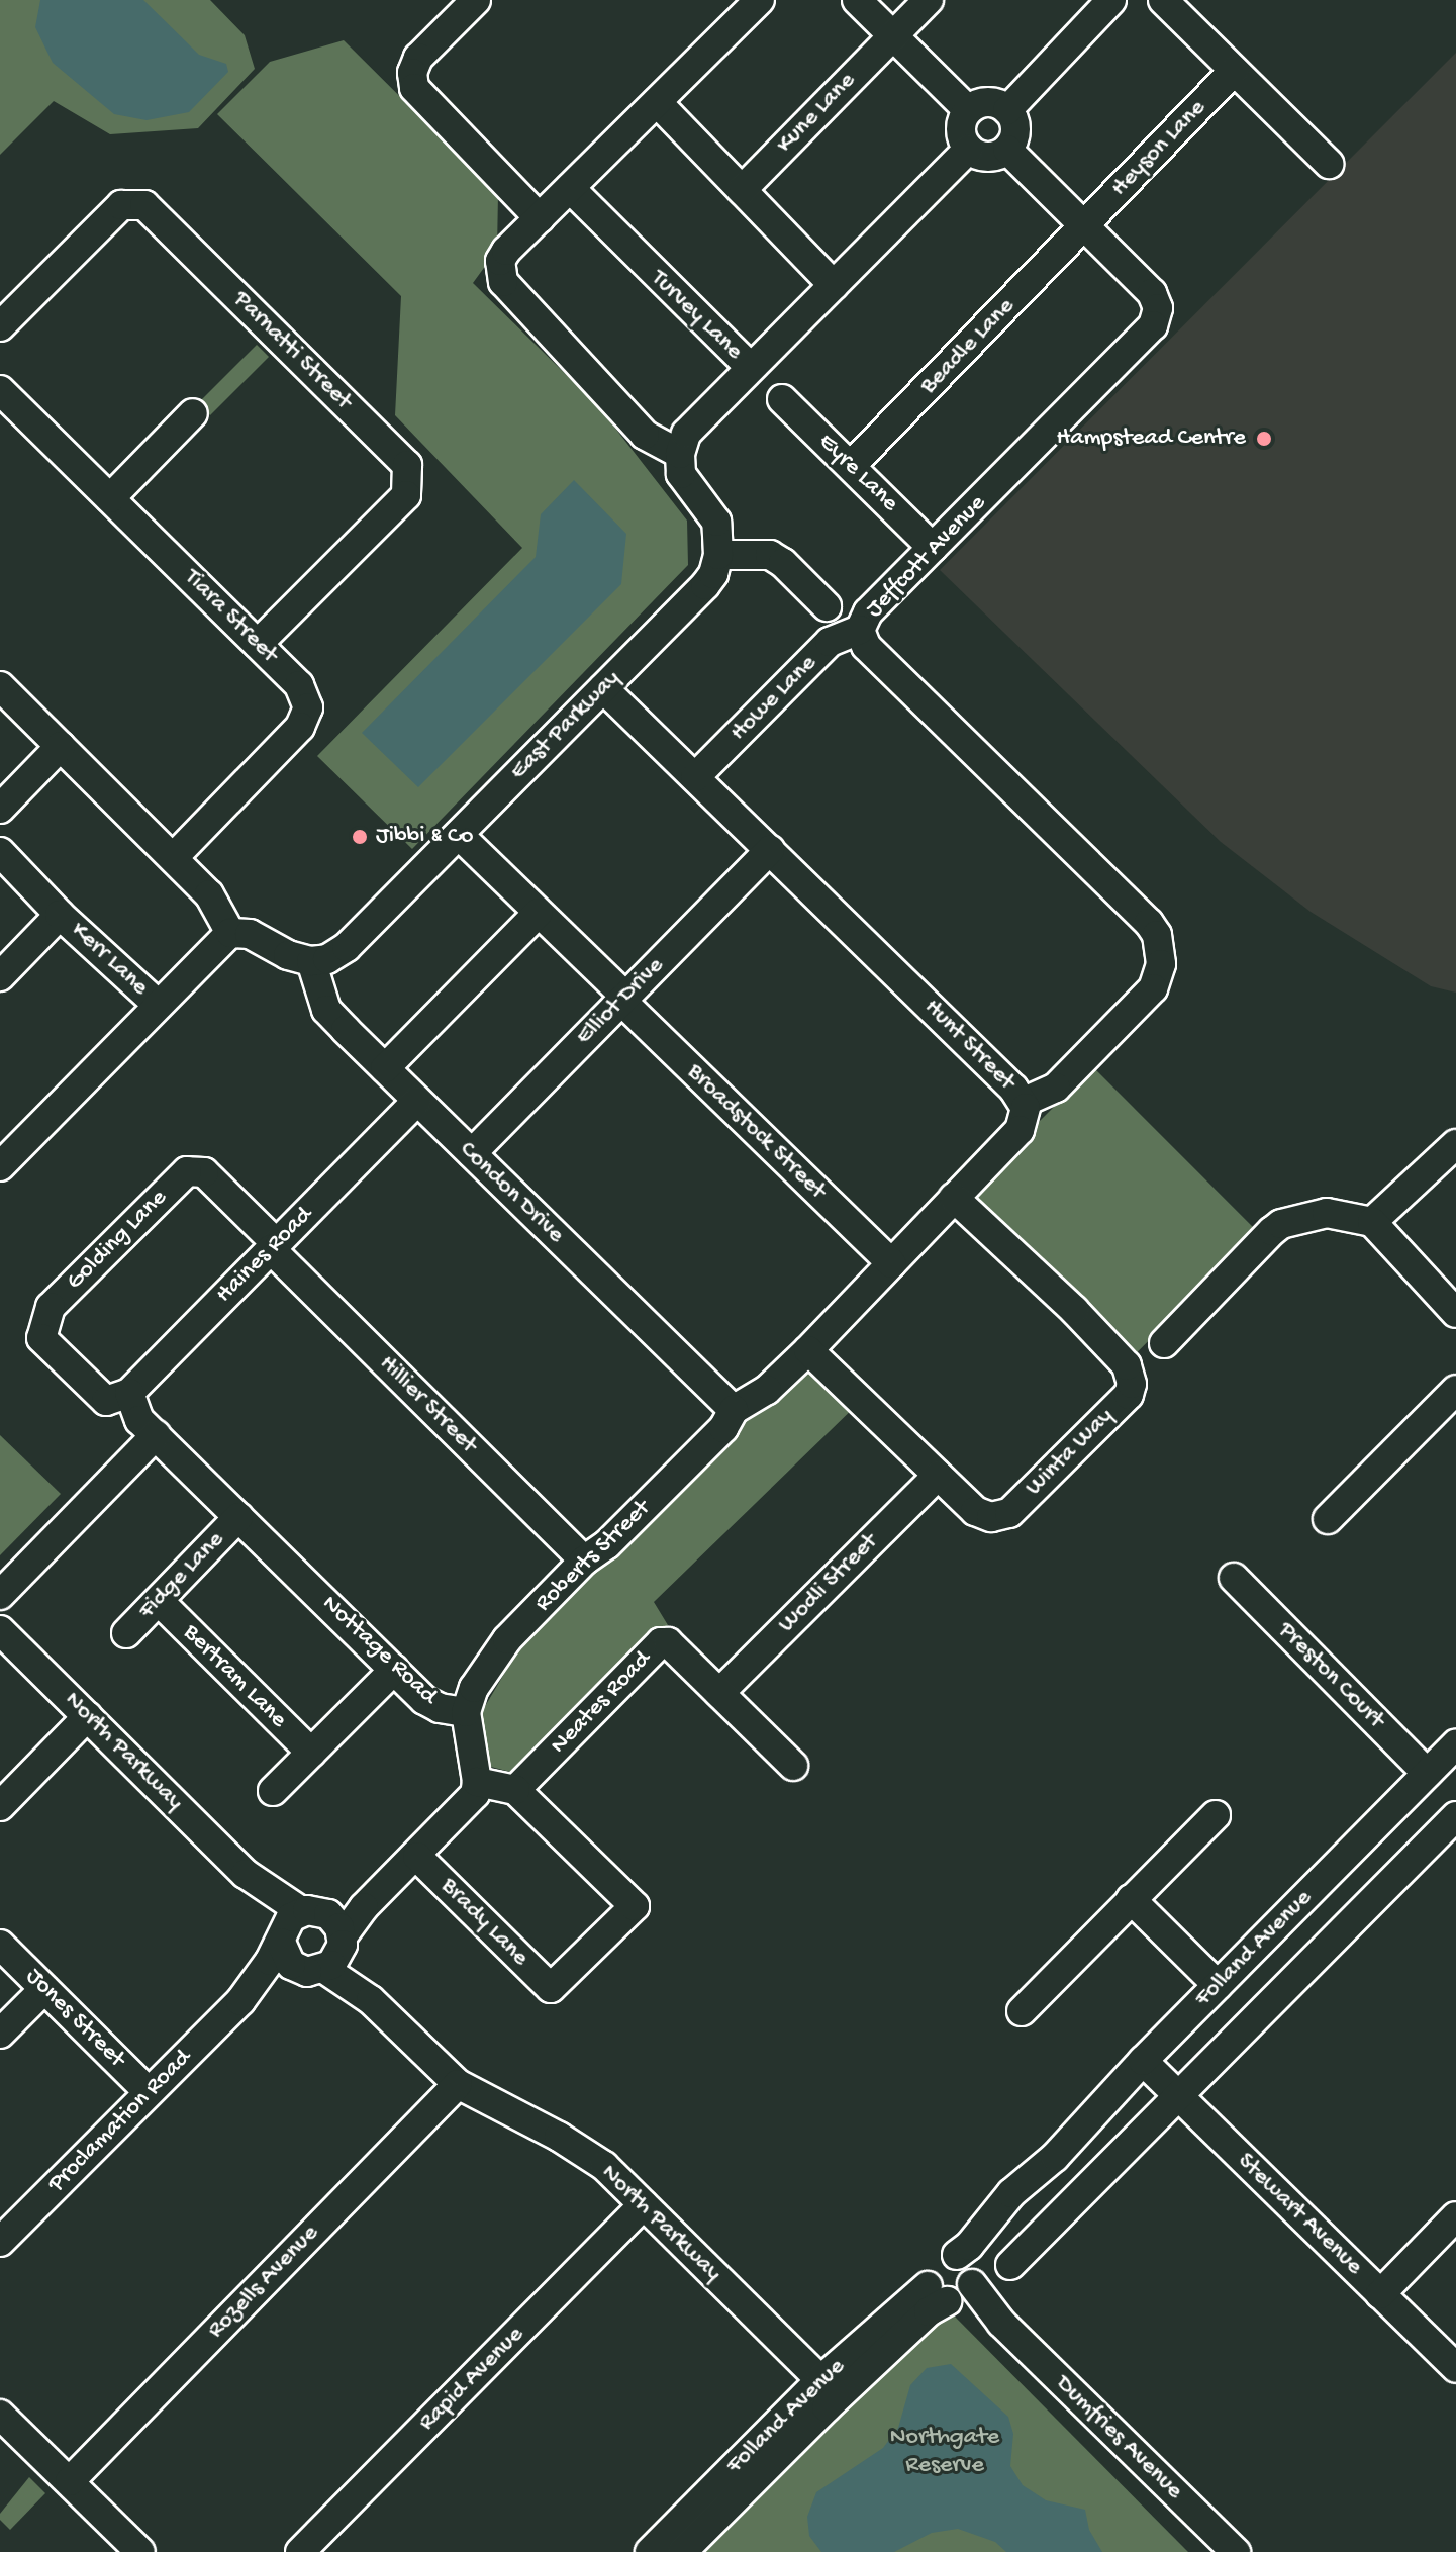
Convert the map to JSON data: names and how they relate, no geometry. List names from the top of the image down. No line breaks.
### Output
{"streets":{"street":["Kune Lane","Heyson Lane","Turvey Lane","Beadle Lane","Parnatti Street","Eyre Lane","Jeffcott Avenue","Tiara Street","Howe Lane","East Parkway","Kerr Lane","Elliot Drive","Hunt Street","Broadstock Street","Condon Drive","Golding Lane","Haines Road","Hillier Street","Winta Way","Roberts Street","Fidge Lane","Wodli Street","Nottage Road","Preston Court","Bertram Lane","Neates Road","North Parkway","Brady Lane","Folland Avenue","Jones Street","Proclamation Road","Stewart Avenue","Rozells Avenue","Rapid Avenue","Dumfries Avenue"]},"crossings":[["Heyson Lane","Beadle Lane"],["Heyson Lane","Jeffcott Avenue"],["Beadle Lane","Eyre Lane"],["Beadle Lane","Jeffcott Avenue"],["Parnatti Street","Tiara Street"],["Eyre Lane","Jeffcott Avenue"],["Jeffcott Avenue","Howe Lane"],["Jeffcott Avenue","Hunt Street"],["Howe Lane","Hunt Street"],["East Parkway","Hunt Street"],["East Parkway","Broadstock Street"],["East Parkway","Condon Drive"],["Elliot Drive","Hunt Street"],["Elliot Drive","Broadstock Street"],["Elliot Drive","Condon Drive"],["Hunt Street","Broadstock Street"],["Hunt Street","Condon Drive"],["Hunt Street","Winta Way"],["Hunt Street","Roberts Street"],["Condon Drive","Haines Road"],["Condon Drive","Roberts Street"],["Golding Lane","Haines Road"],["Golding Lane","Hillier Street"],["Golding Lane","Nottage Road"],["Haines Road","Hillier Street"],["Haines Road","Nottage Road"],["Hillier Street","Roberts Street"],["Winta Way","Wodli Street"],["Roberts Street","Nottage Road"],["Fidge Lane","Nottage Road"],["Fidge Lane","Bertram Lane"],["Wodli Street","Neates Road"],["Nottage Road","Proclamation Road"],["Preston Court","Folland Avenue"],["Neates Road","Brady Lane"],["North Parkway","Folland Avenue"],["North Parkway","Proclamation Road"],["North Parkway","Rozells Avenue"],["North Parkway","Rapid Avenue"],["Brady Lane","Proclamation Road"],["Folland Avenue","Stewart Avenue"],["Folland Avenue","Dumfries Avenue"],["Jones Street","Proclamation Road"]],"parks":["Northgate Reserve"],"places":["Hampstead Centre","Jibbi & Co"]}
